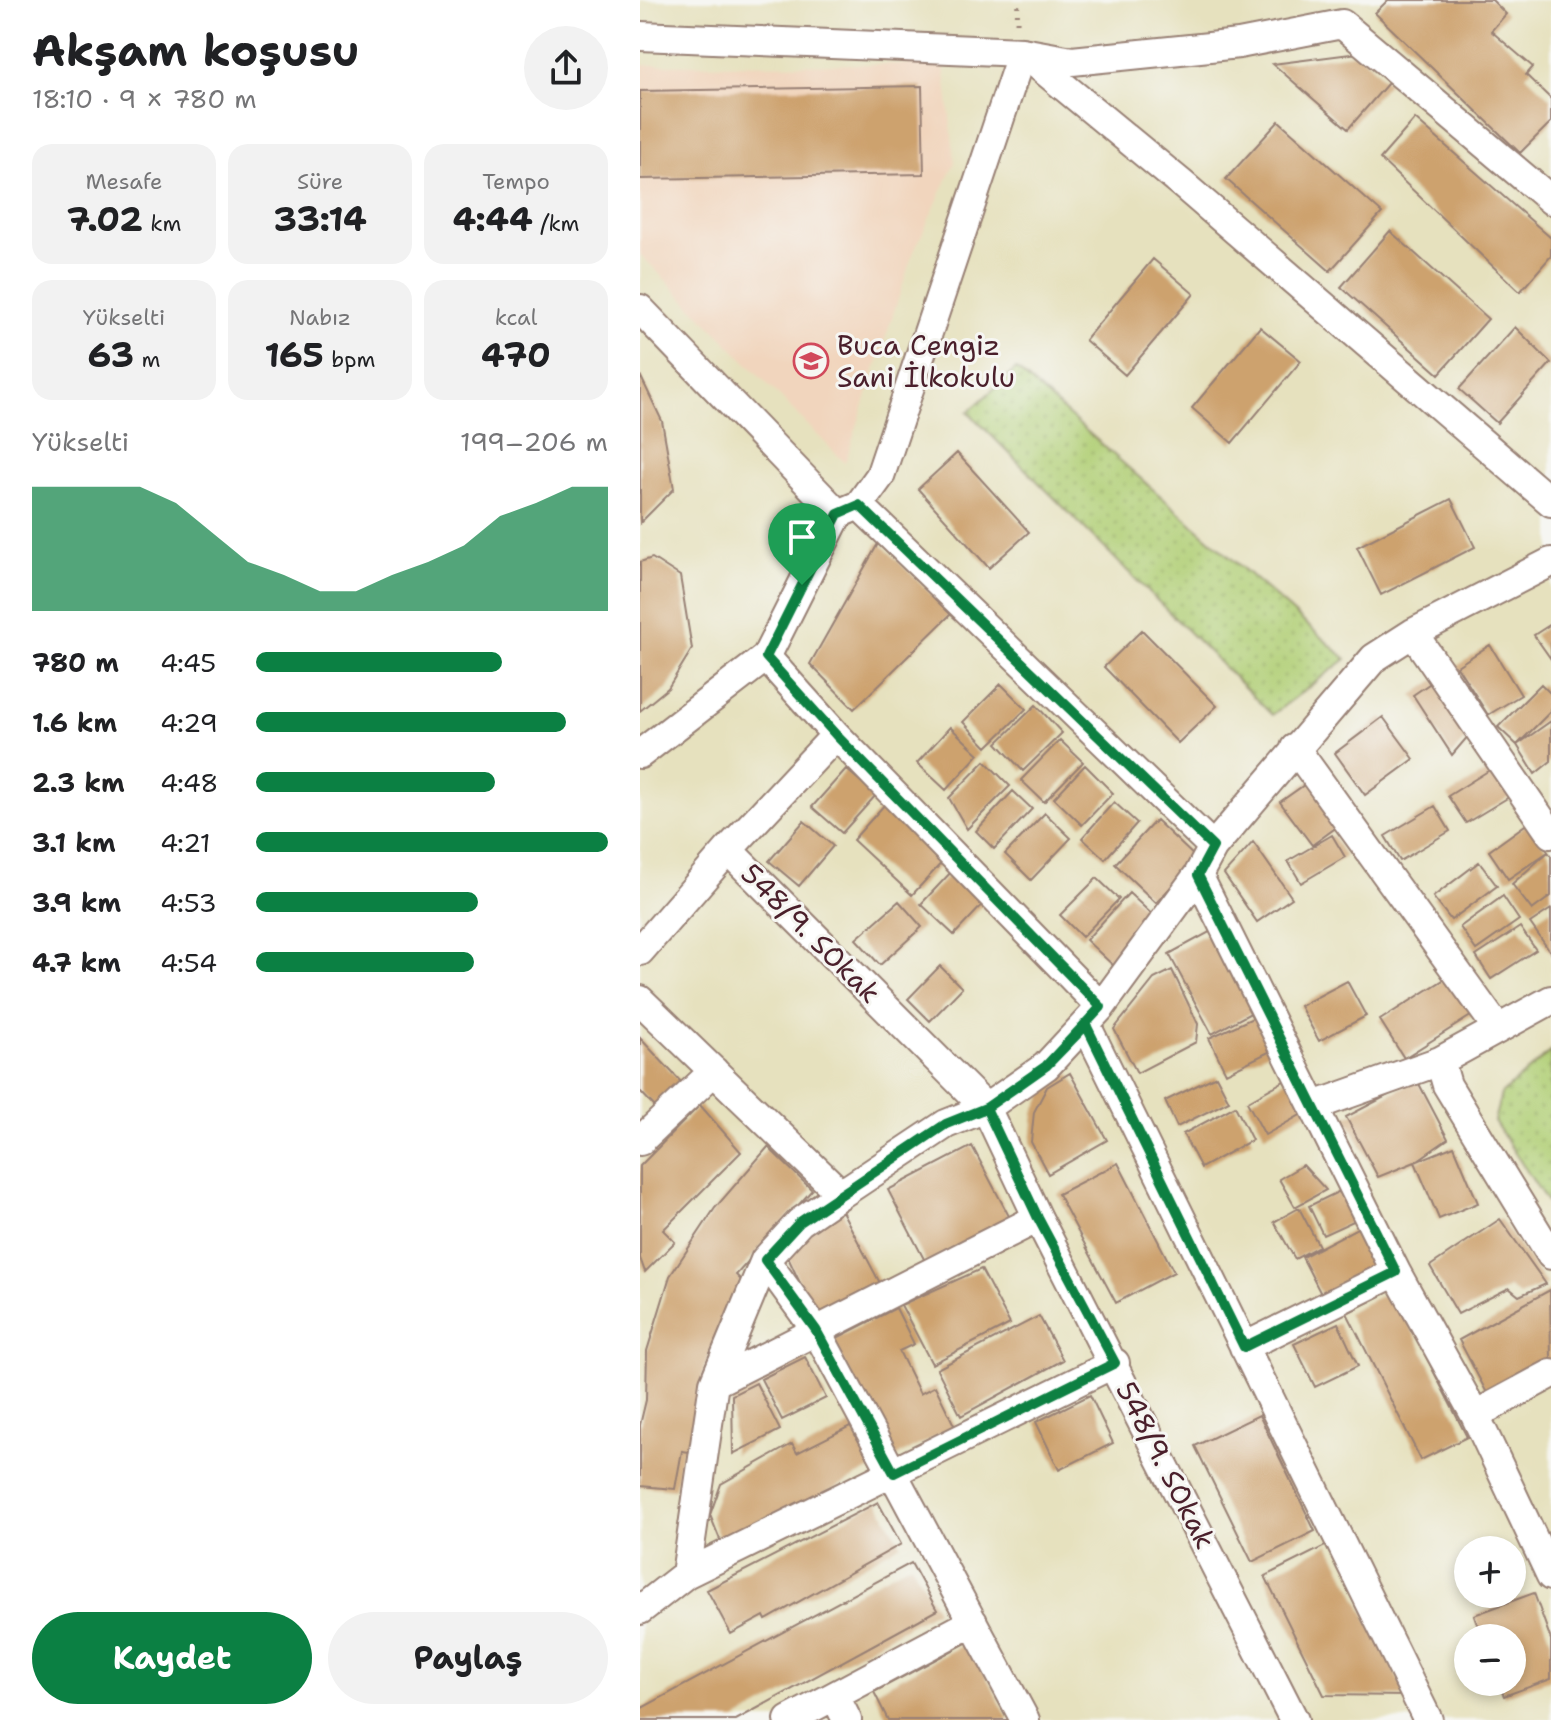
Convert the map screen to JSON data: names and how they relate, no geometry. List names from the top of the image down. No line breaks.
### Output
{"streets":{"street":["548/9. SOkak"]},"places":{"school or university":["Buca Cengiz Sani İlkokulu"]},"page":{"heading":["Akşam koşusu","18:10 · 9 × 780 m"],"stats":[["Mesafe","7.02 km"],["Süre","33:14"],["Tempo","4:44 /km"],["Yükselti","63 m"],["Nabız","165 bpm"],["kcal","470"]],"chart":["Yükselti","199–206 m"],"list":[{"name":"780 m","note":"4:45"},{"name":"1.6 km","note":"4:29"},{"name":"2.3 km","note":"4:48"},{"name":"3.1 km","note":"4:21"},{"name":"3.9 km","note":"4:53"},{"name":"4.7 km","note":"4:54"}],"map_buttons":["+","−"],"buttons":["Kaydet","Paylaş"]}}
